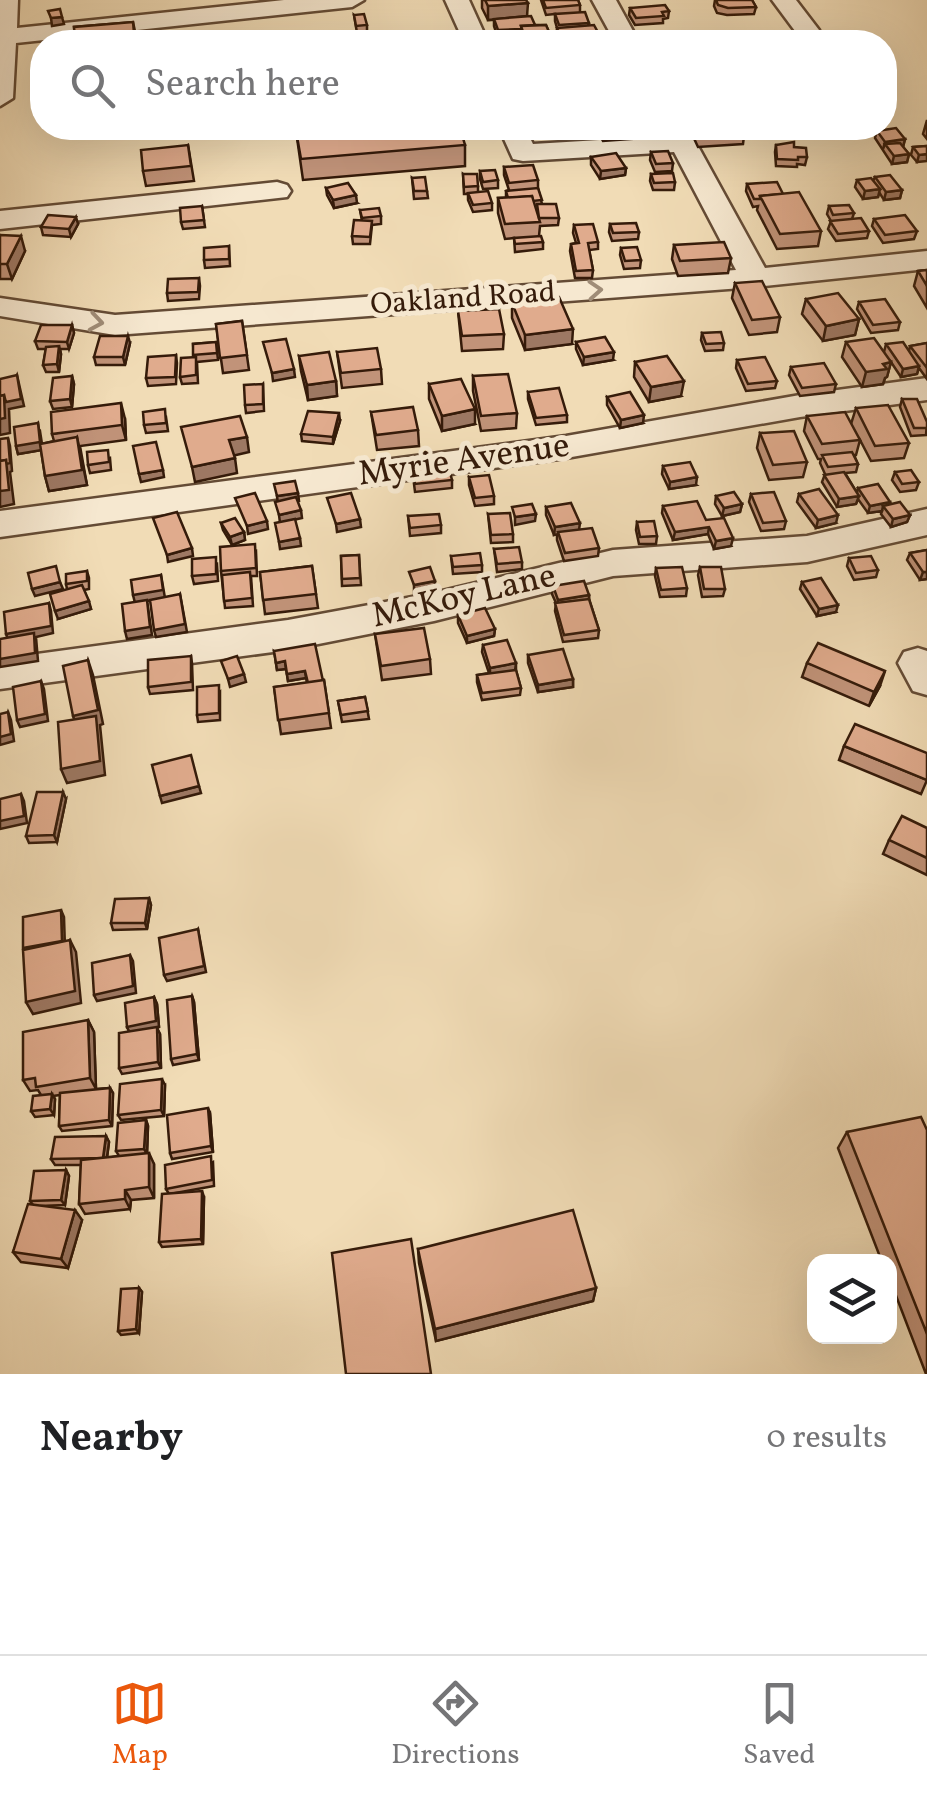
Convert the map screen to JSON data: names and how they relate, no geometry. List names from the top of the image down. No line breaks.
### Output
{"streets":{"street":["Oakland Road","Myrie Avenue","McKoy Lane"]},"page":{"search":"Search here","heading":["Nearby","0 results"],"nav":["Map","Directions","Saved"]}}
